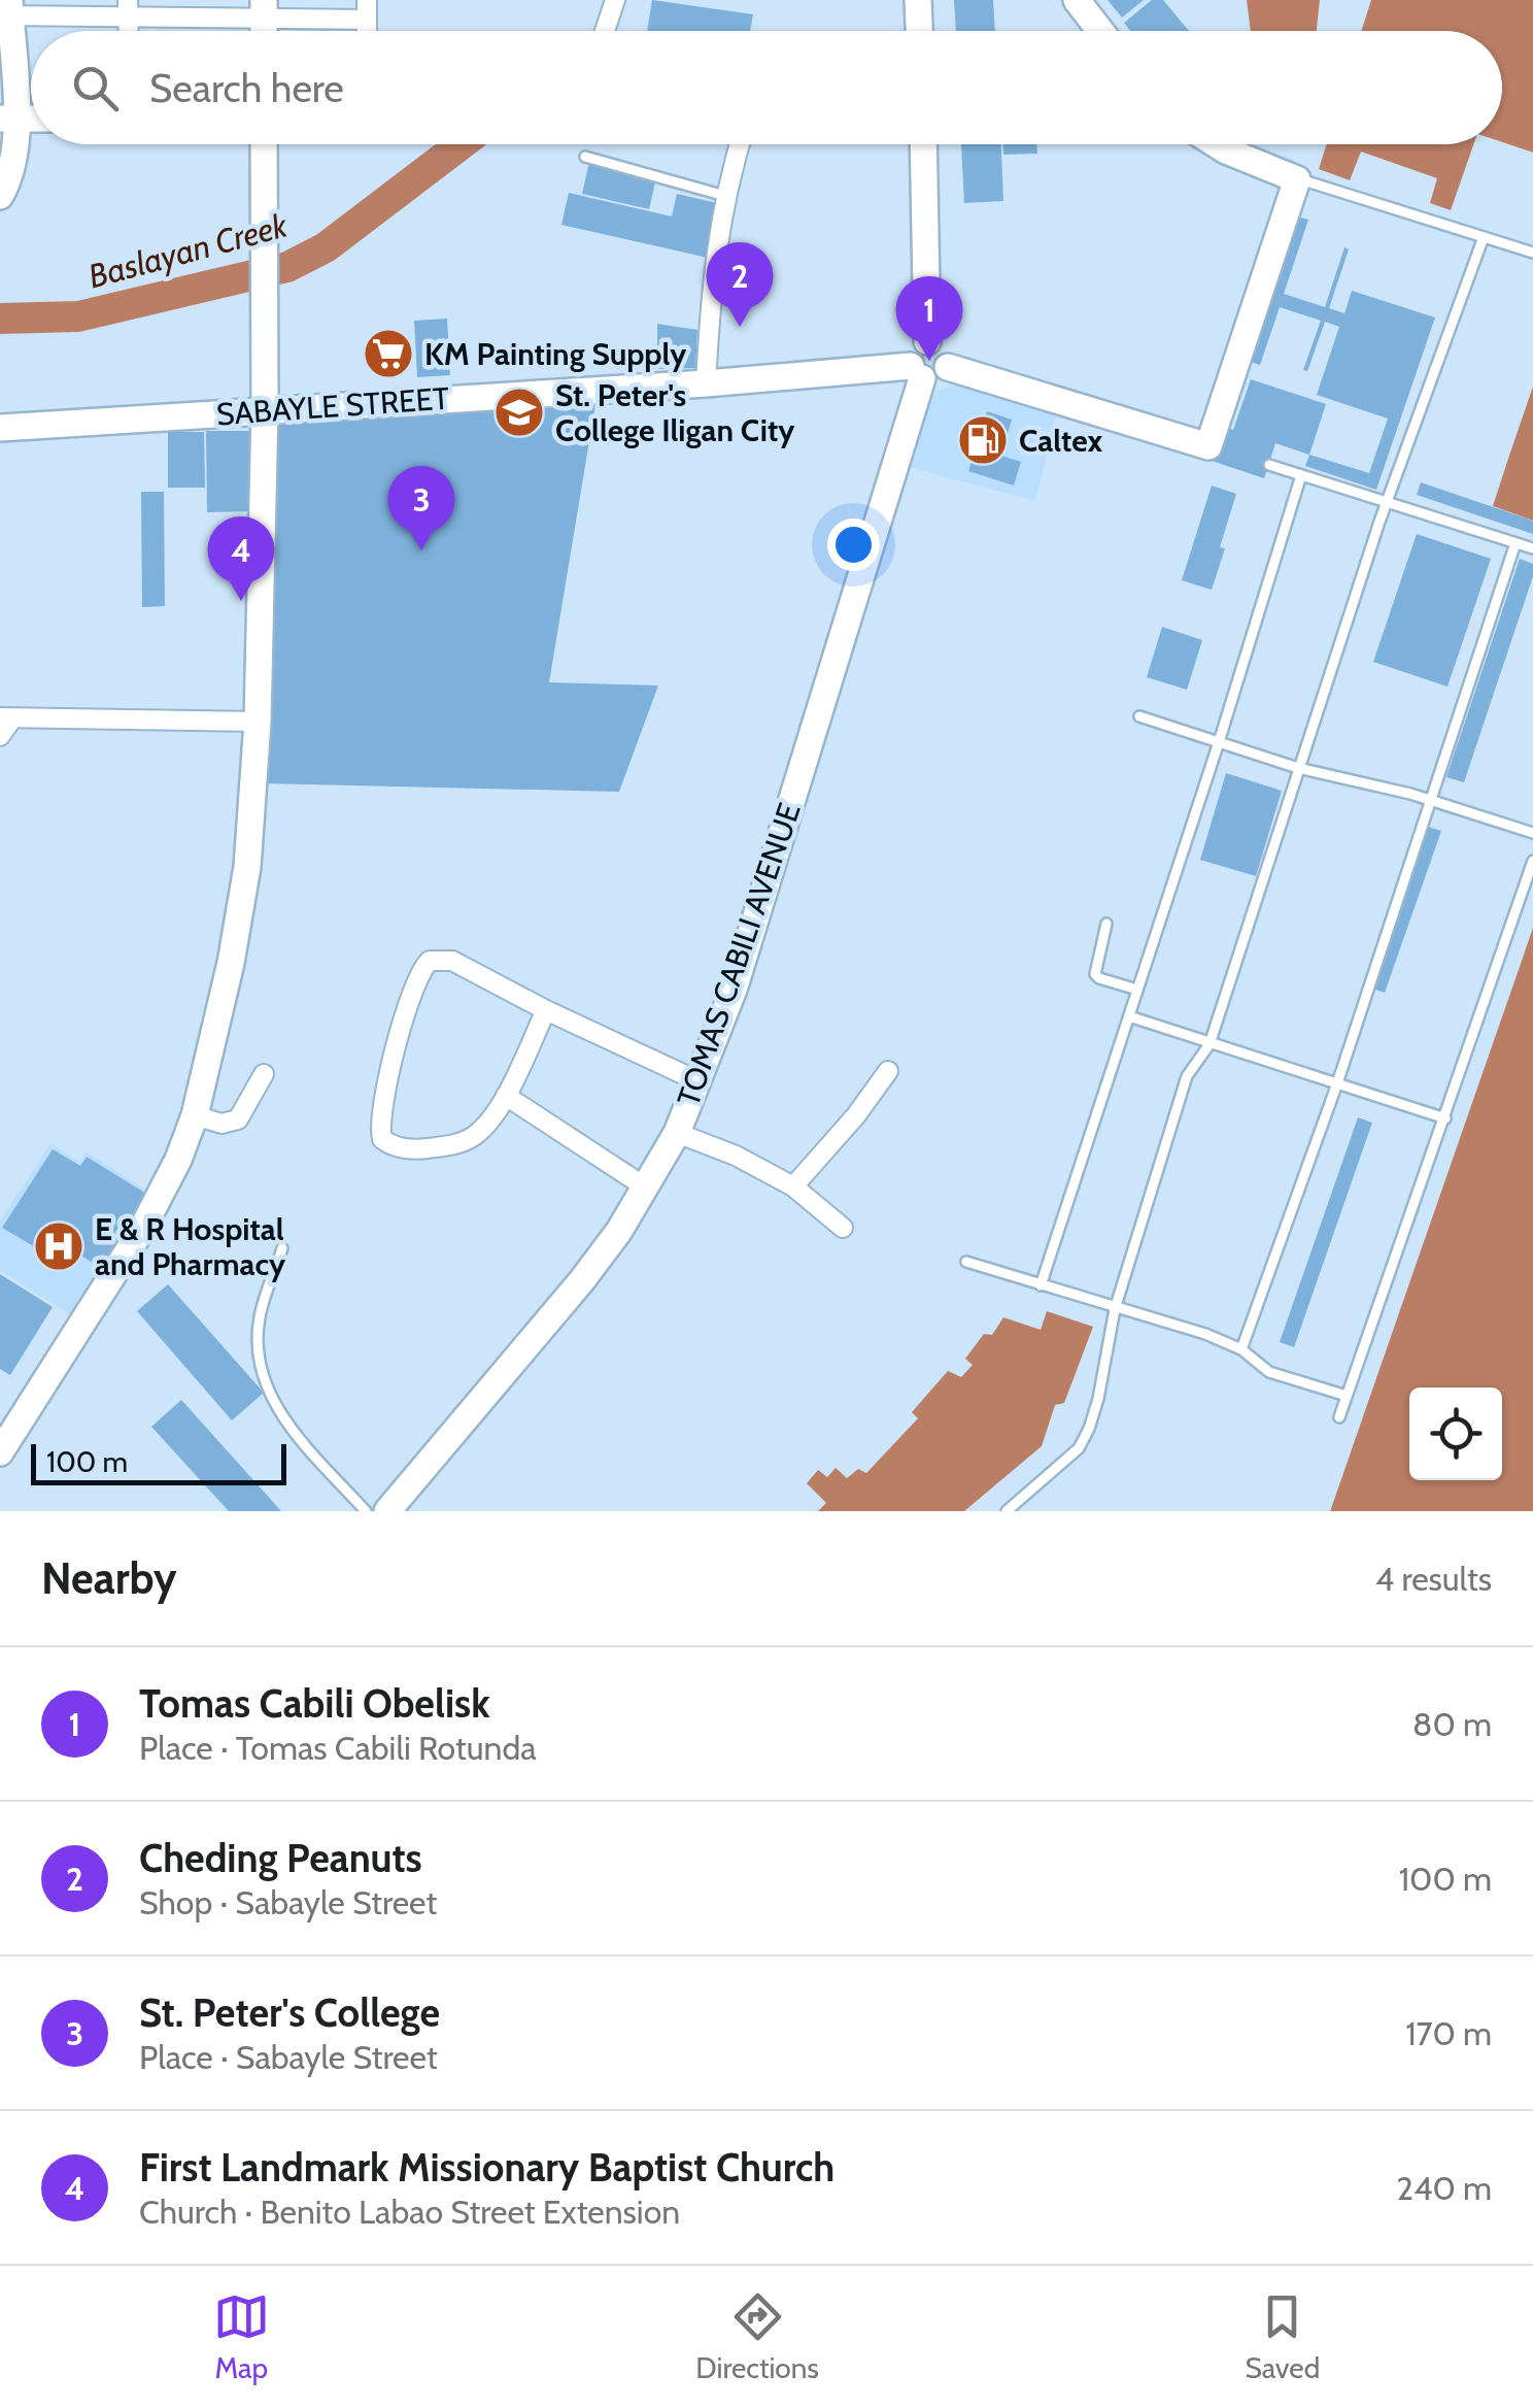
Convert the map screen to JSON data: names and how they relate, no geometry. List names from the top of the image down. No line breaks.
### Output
{"streets":{"street":["SABAYLE STREET","TOMAS CABILI AVENUE"]},"crossings":[["SABAYLE STREET","TOMAS CABILI AVENUE"]],"water":["Baslayan Creek"],"places":{"supermarket":["KM Painting Supply"],"school or university":["St. Peter's College Iligan City"],"fuel station":["Caltex"],"hospital":["E & R Hospital and Pharmacy"]},"scale_bar":"100 m","page":{"search":"Search here","pins":["2","1","3","4"],"scale":"100 m","heading":["Nearby","4 results"],"list":[{"mark":"1","name":"Tomas Cabili Obelisk","note":"Place · Tomas Cabili Rotunda","value":"80 m"},{"mark":"2","name":"Cheding Peanuts","note":"Shop · Sabayle Street","value":"100 m"},{"mark":"3","name":"St. Peter's College","note":"Place · Sabayle Street","value":"170 m"},{"mark":"4","name":"First Landmark Missionary Baptist Church","note":"Church · Benito Labao Street Extension","value":"240 m"}],"nav":["Map","Directions","Saved"]}}
